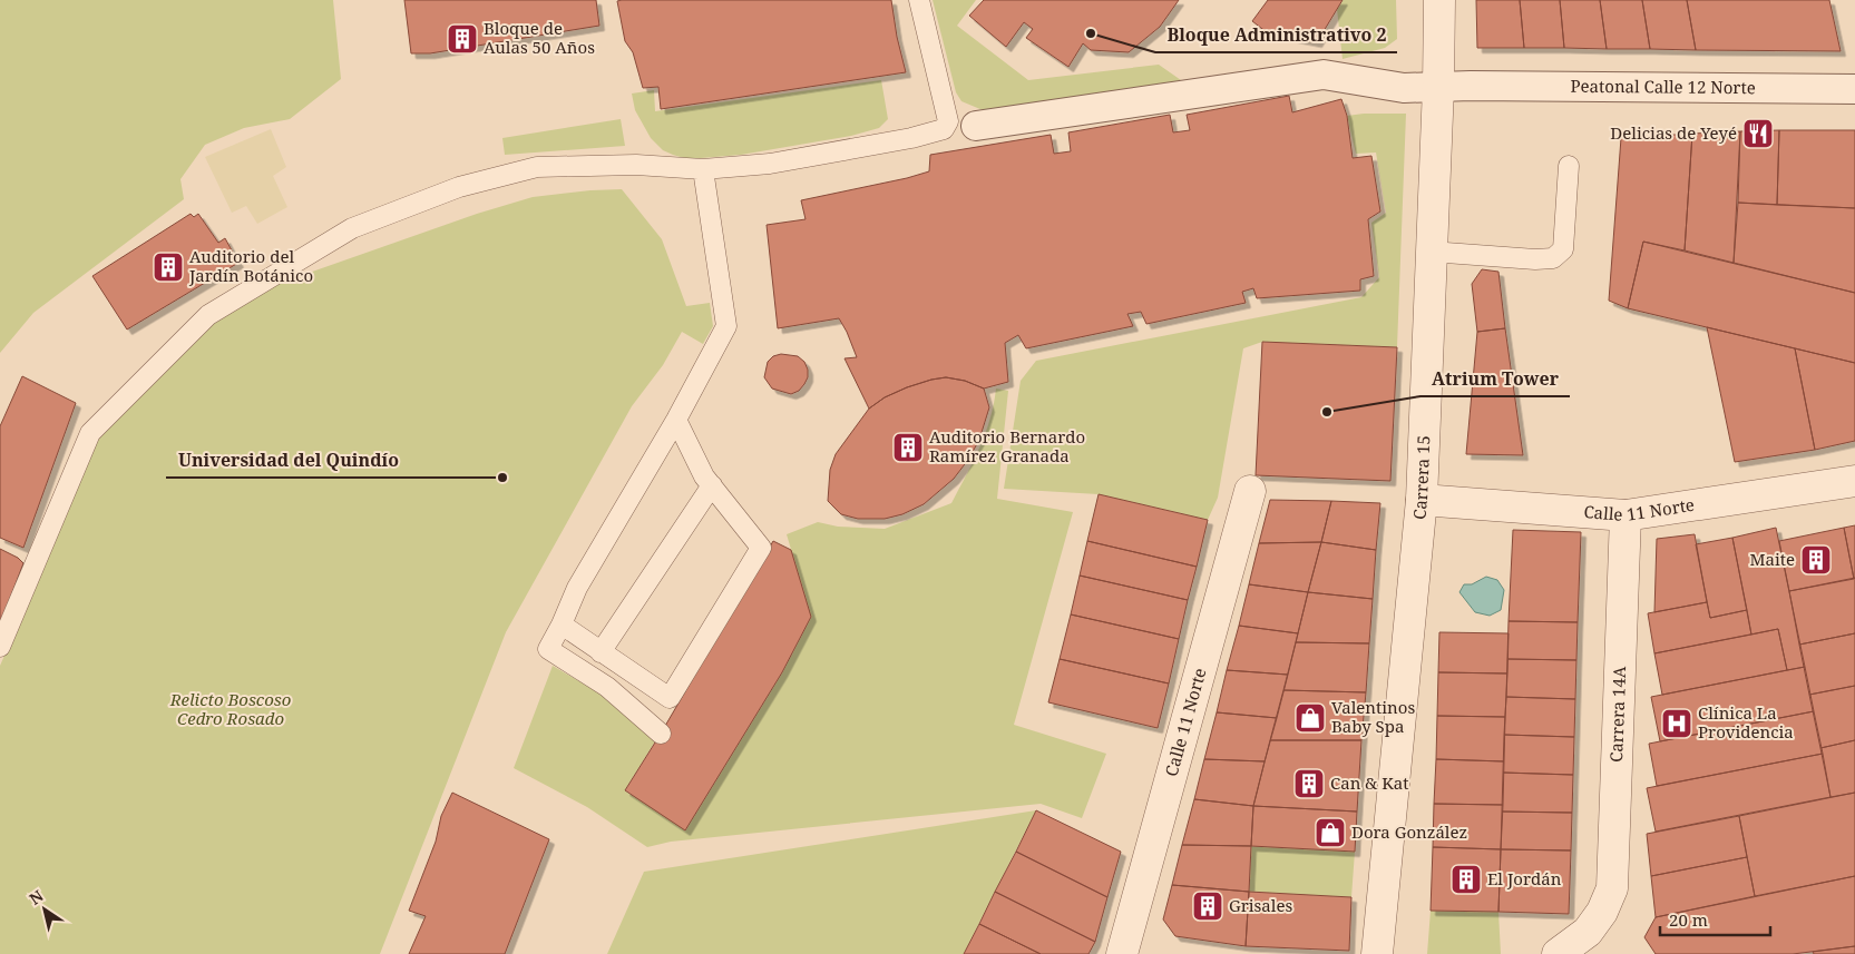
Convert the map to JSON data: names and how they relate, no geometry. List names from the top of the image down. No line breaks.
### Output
{"streets":{"street":["Peatonal Calle 12 Norte","Carrera 15","Calle 11 Norte","Carrera 14A"]},"crossings":[["Peatonal Calle 12 Norte","Carrera 15"],["Carrera 15","Calle 11 Norte"],["Calle 11 Norte","Carrera 14A"]],"parks":["Relicto Boscoso Cedro Rosado"],"places":{"other":["Bloque Administrativo 2","Atrium Tower","Universidad del Quindío"],"building":["Bloque de Aulas 50 Años","Auditorio del Jardín Botánico","Auditorio Bernardo Ramírez Granada","Maite","Can & Kat","El Jordán","Grisales"],"restaurant":["Delicias de Yeyé"],"shop":["Valentinos Baby Spa","Dora González"],"hospital":["Clínica La Providencia"]},"scale_bar":"20 m","north":"top left"}
